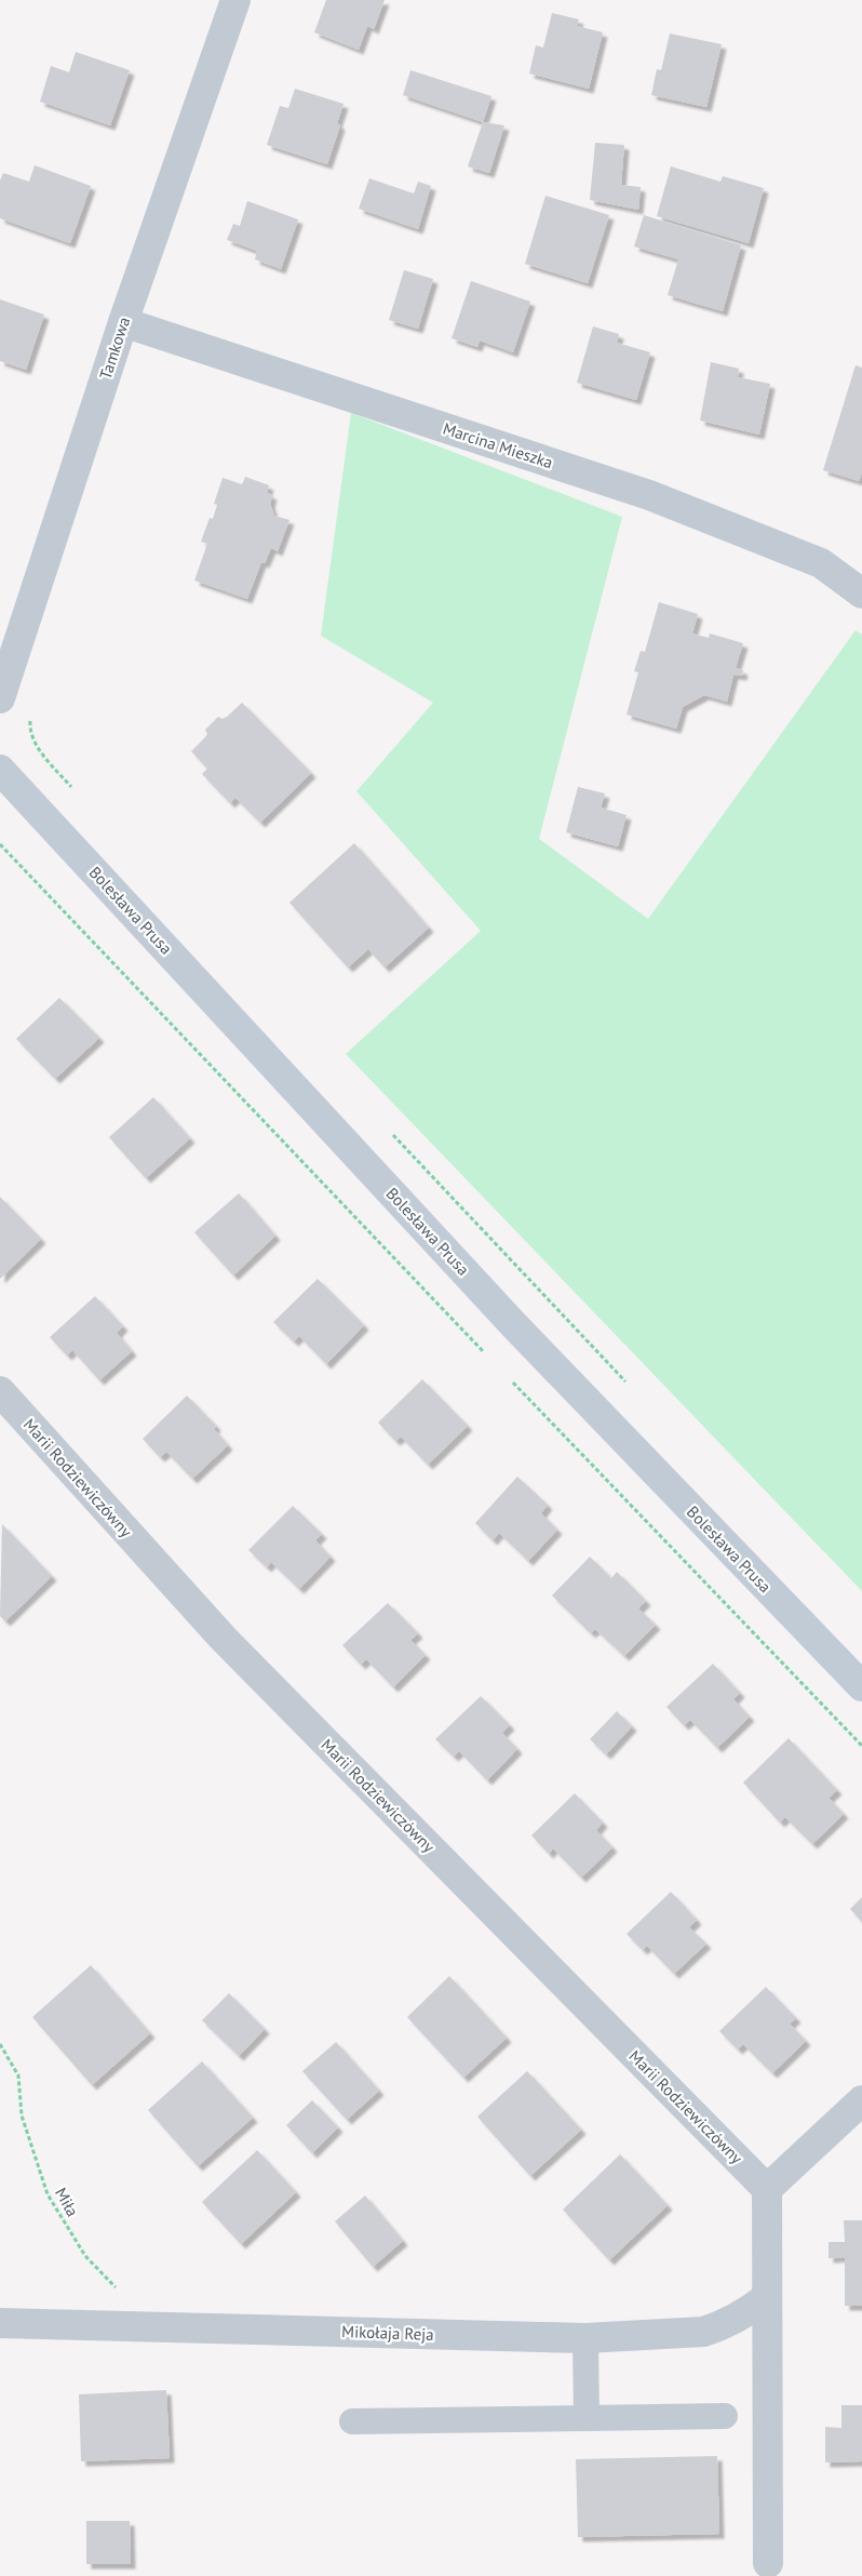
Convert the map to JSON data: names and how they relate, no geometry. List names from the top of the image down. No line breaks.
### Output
{"streets":{"street":["Tamkowa","Marcina Mieszka","Bolesława Prusa","Marii Rodziewiczówny","Mikołaja Reja"],"path":["Miła"]},"crossings":[["Tamkowa","Marcina Mieszka"]]}
